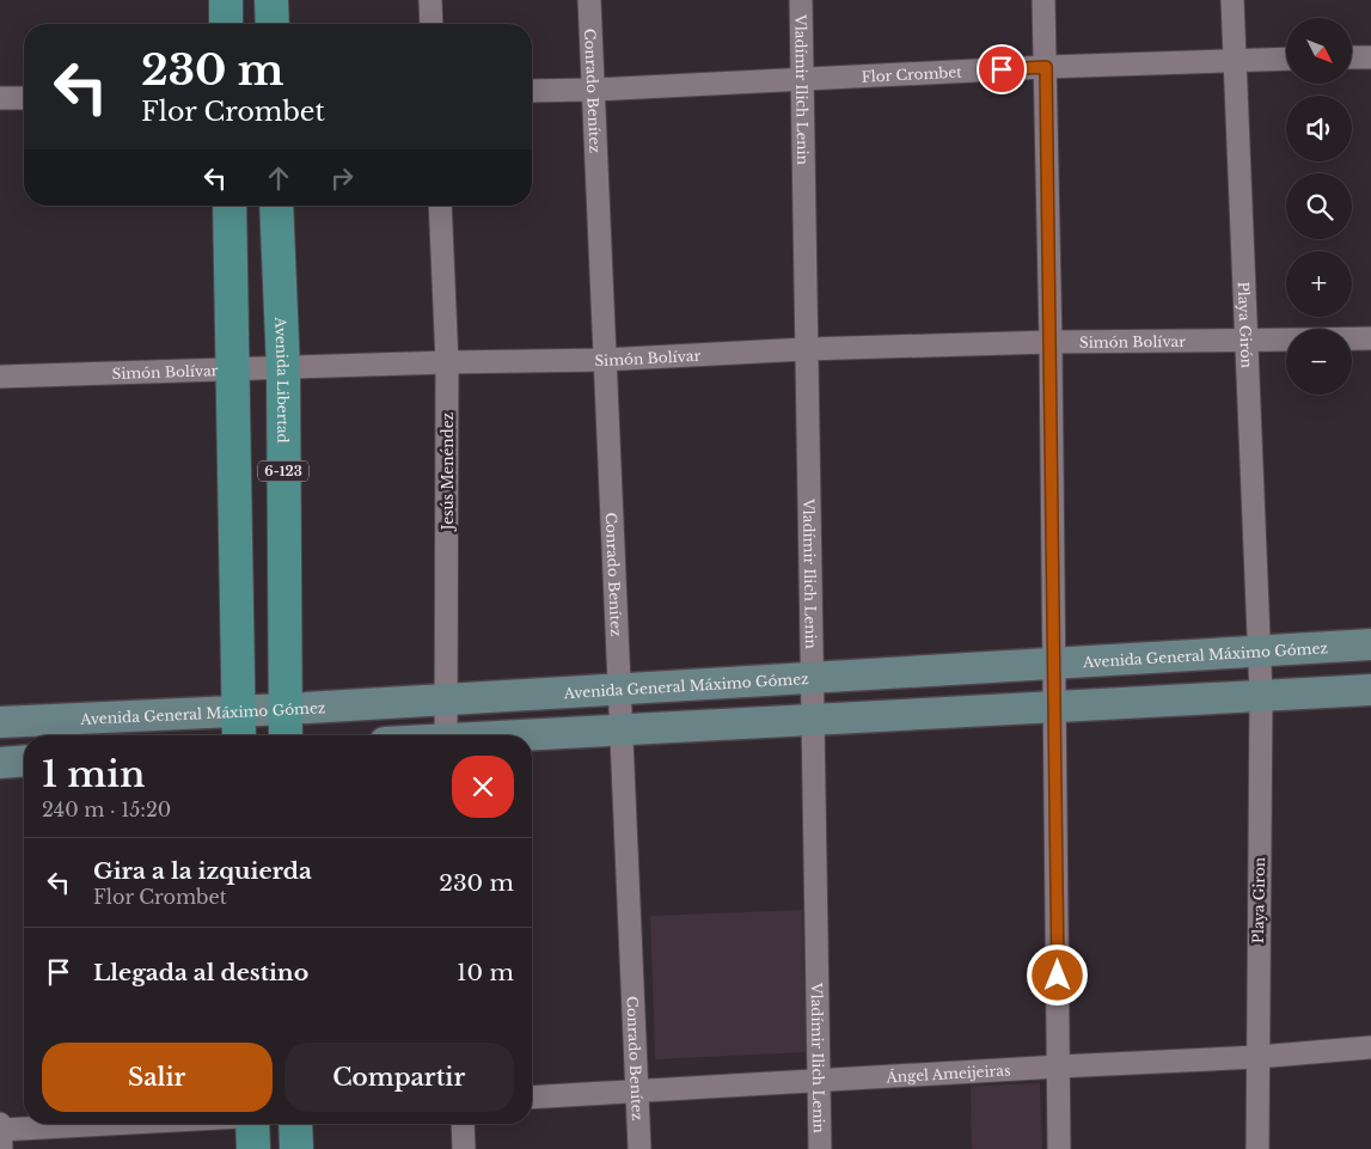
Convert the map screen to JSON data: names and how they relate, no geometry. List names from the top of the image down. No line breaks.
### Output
{"streets":{"main road":["Avenida Libertad","6-123"],"street":["Flor Crombet","Conrado Benítez","Vladímir Ilich Lenin","Playa Girón","Simón Bolívar","Jesús Menéndez","Avenida General Máximo Gómez","Playa Giron","Ángel Ameijeiras"]},"crossings":[["Flor Crombet","Conrado Benítez"],["Flor Crombet","Vladímir Ilich Lenin"],["Flor Crombet","Playa Girón"],["Conrado Benítez","Simón Bolívar"],["Conrado Benítez","Avenida General Máximo Gómez"],["Conrado Benítez","Ángel Ameijeiras"],["Vladímir Ilich Lenin","Simón Bolívar"],["Vladímir Ilich Lenin","Avenida General Máximo Gómez"],["Vladímir Ilich Lenin","Ángel Ameijeiras"],["Playa Girón","Simón Bolívar"],["Playa Girón","Avenida General Máximo Gómez"],["Playa Girón","Playa Giron"],["Simón Bolívar","Avenida Libertad"],["Simón Bolívar","Jesús Menéndez"],["Avenida Libertad","Avenida General Máximo Gómez"],["Jesús Menéndez","Avenida General Máximo Gómez"],["Avenida General Máximo Gómez","Playa Giron"],["Playa Giron","Ángel Ameijeiras"]],"north":"bottom right","page":{"map_buttons":["+","−"],"turn":["230 m","Flor Crombet"],"heading":["1 min","240 m · 15:20"],"list":[{"name":"Gira a la izquierda","note":"Flor Crombet","value":"230 m"},{"name":"Llegada al destino","value":"10 m"}],"buttons":["Salir","Compartir"]}}
